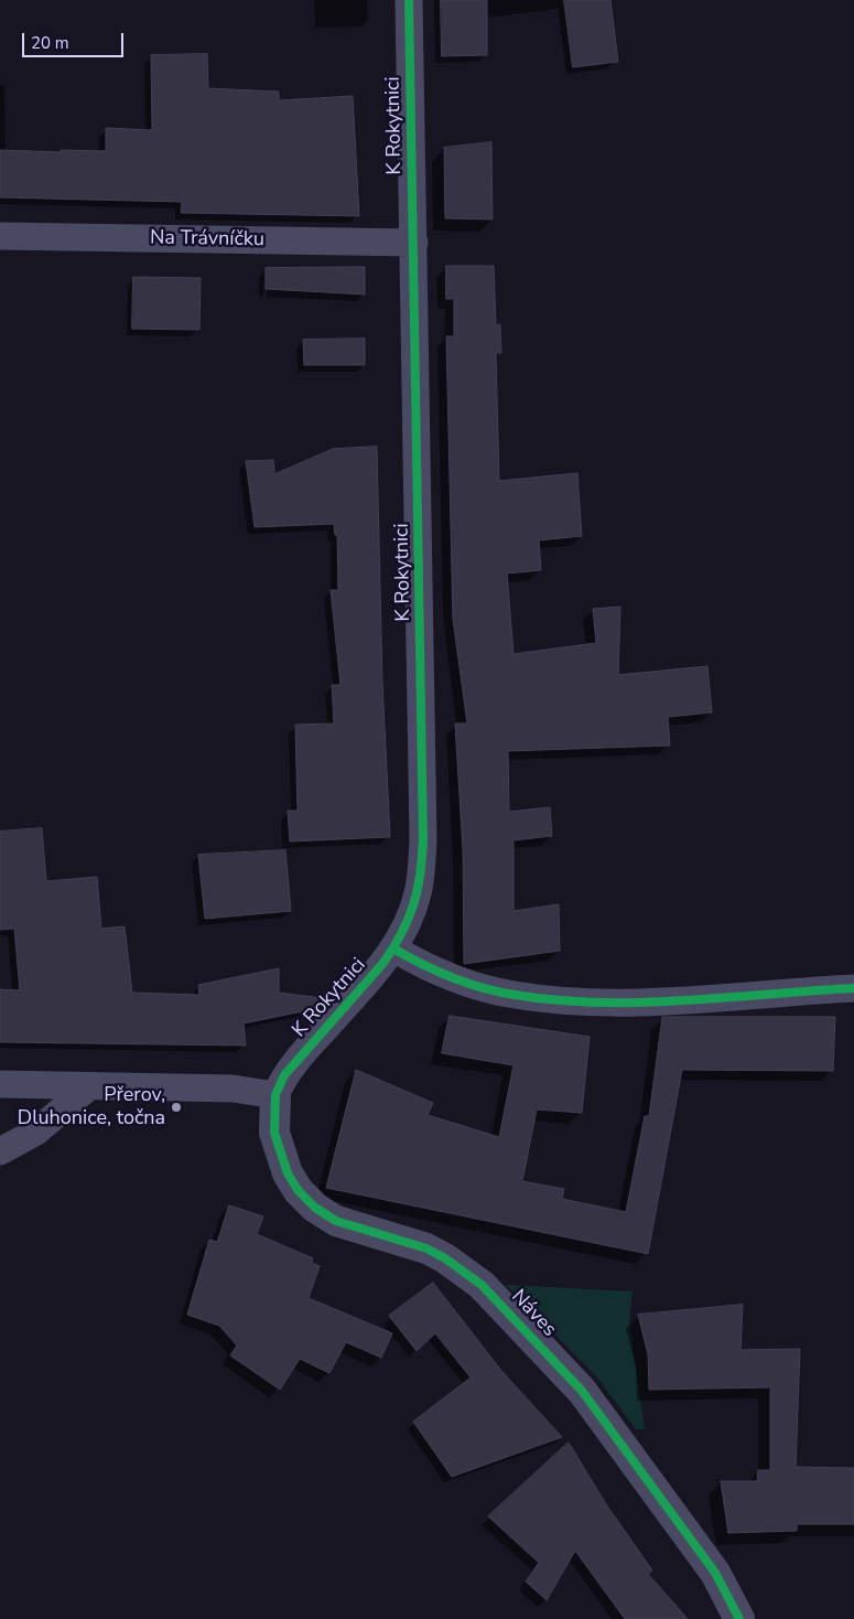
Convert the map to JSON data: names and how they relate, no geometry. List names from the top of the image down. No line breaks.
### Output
{"streets":{"street":["K Rokytnici","Na Trávníčku","Náves"]},"crossings":[["K Rokytnici","Na Trávníčku"],["K Rokytnici","Náves"]],"places":["Přerov, Dluhonice, točna"],"scale_bar":"20 m"}
